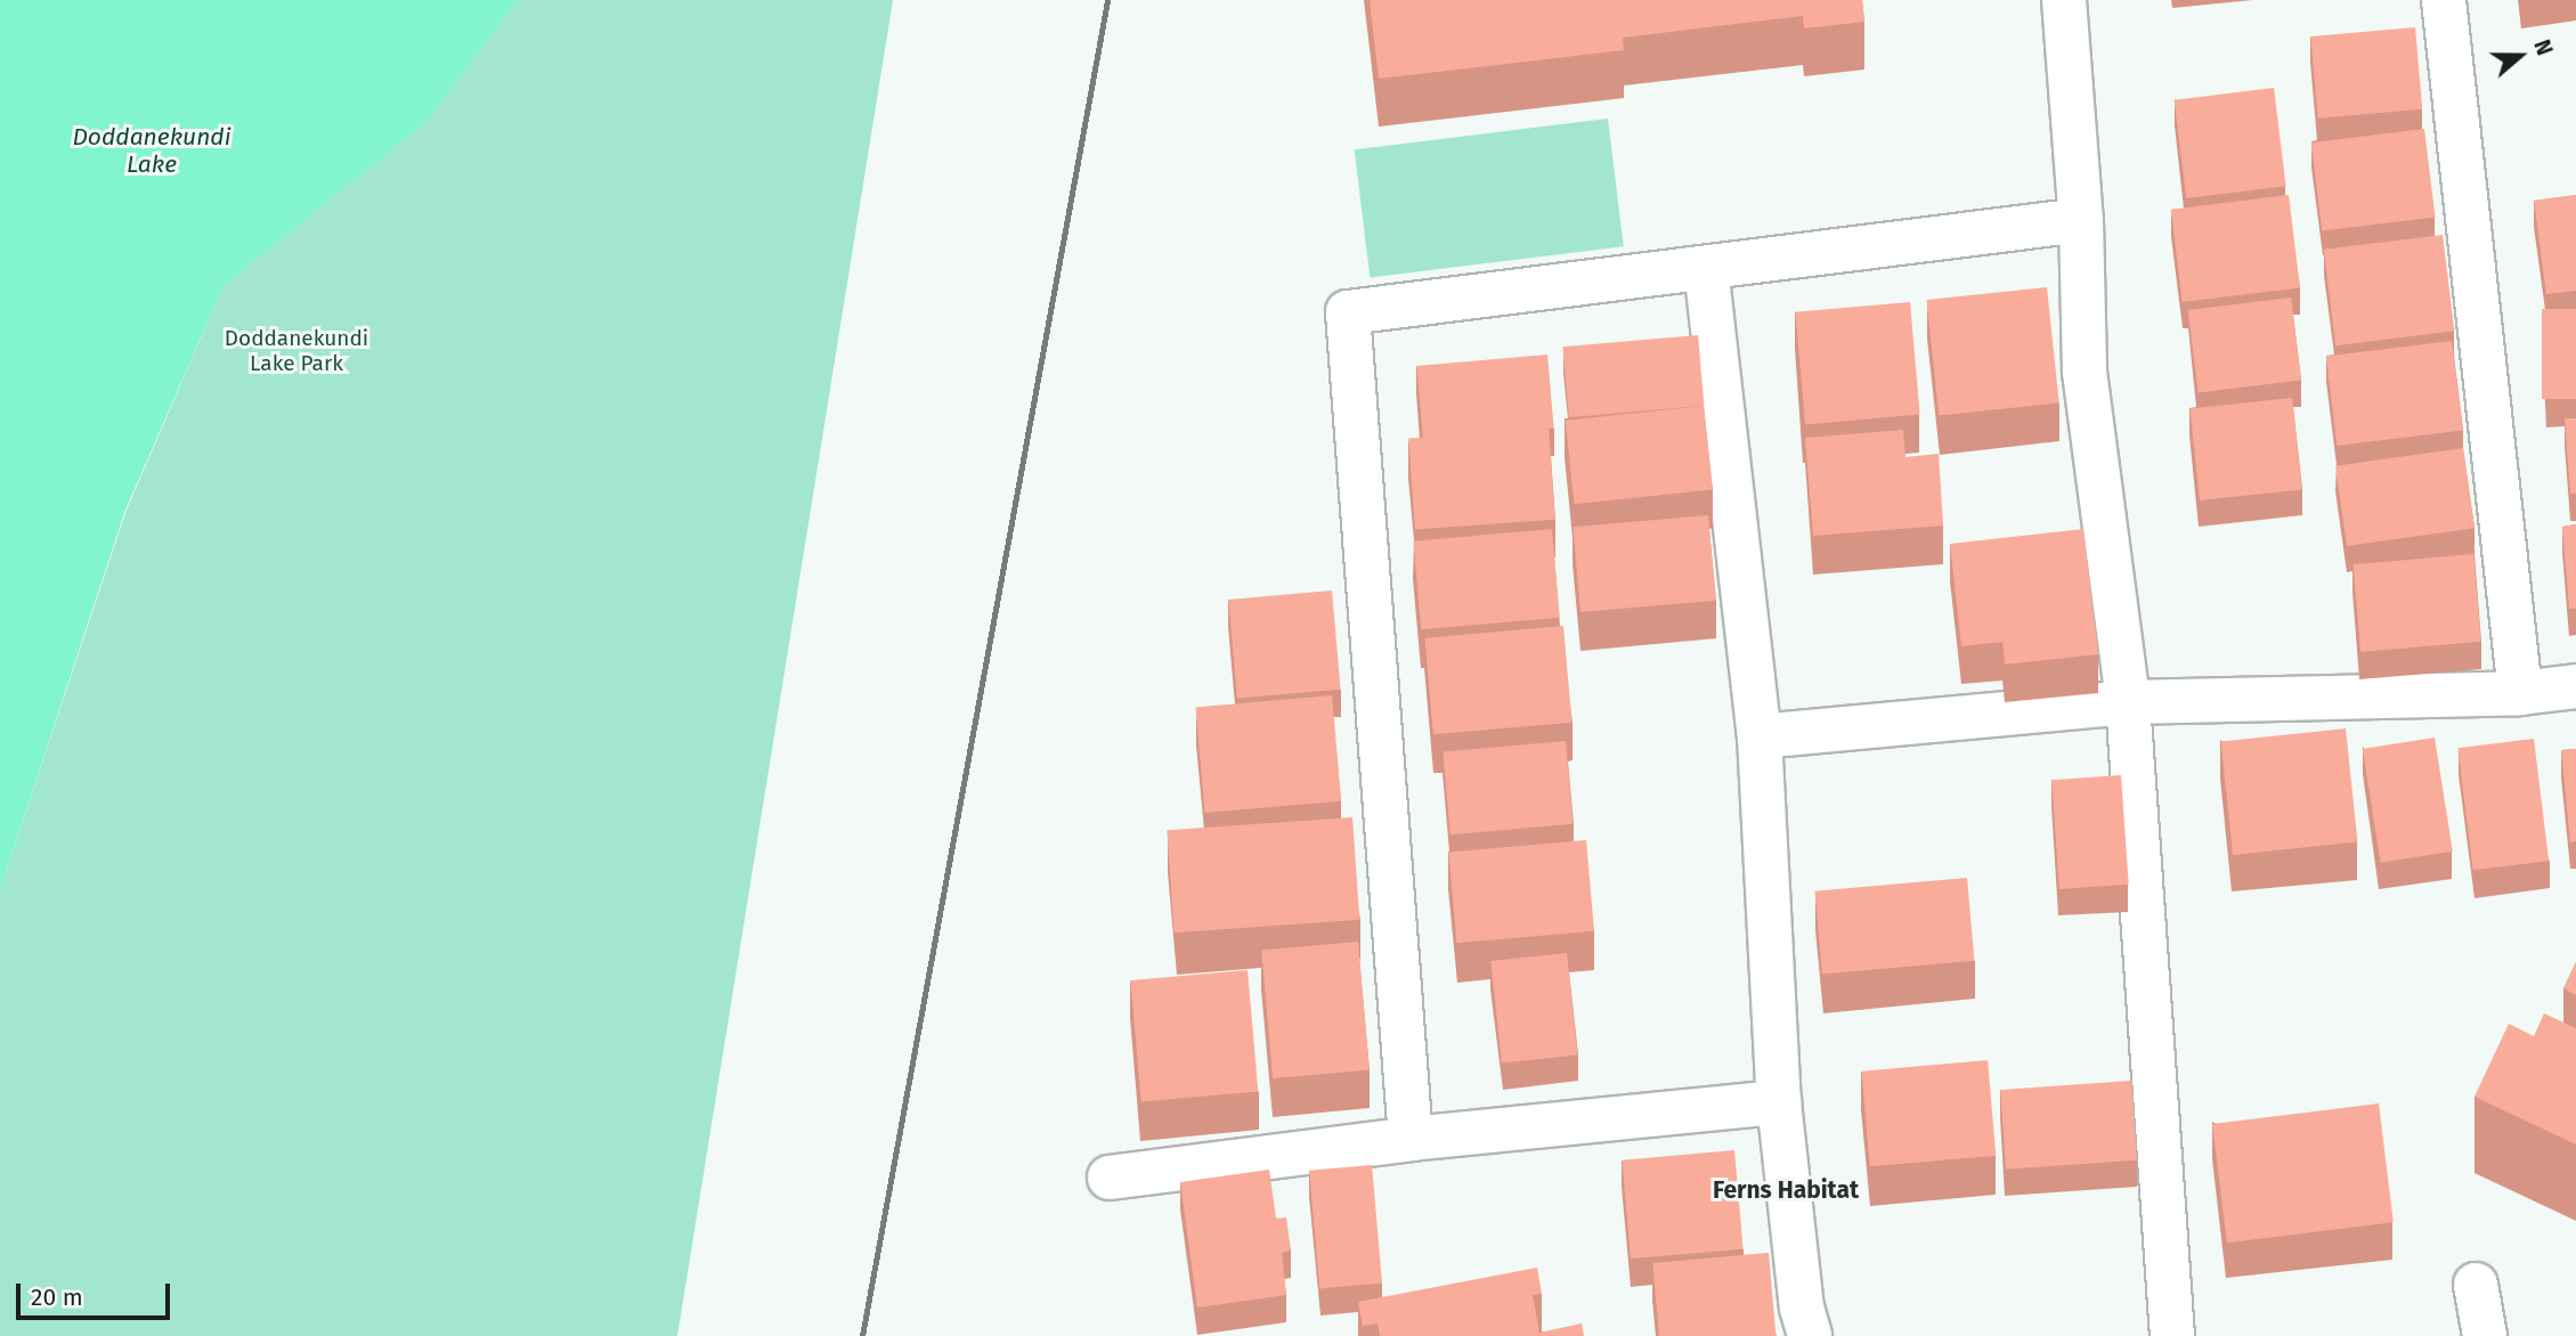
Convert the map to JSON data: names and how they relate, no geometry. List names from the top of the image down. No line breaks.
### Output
{"districts":["Ferns Habitat"],"water":["Doddanekundi Lake"],"parks":["Doddanekundi Lake Park"],"scale_bar":"20 m","north":"right"}
